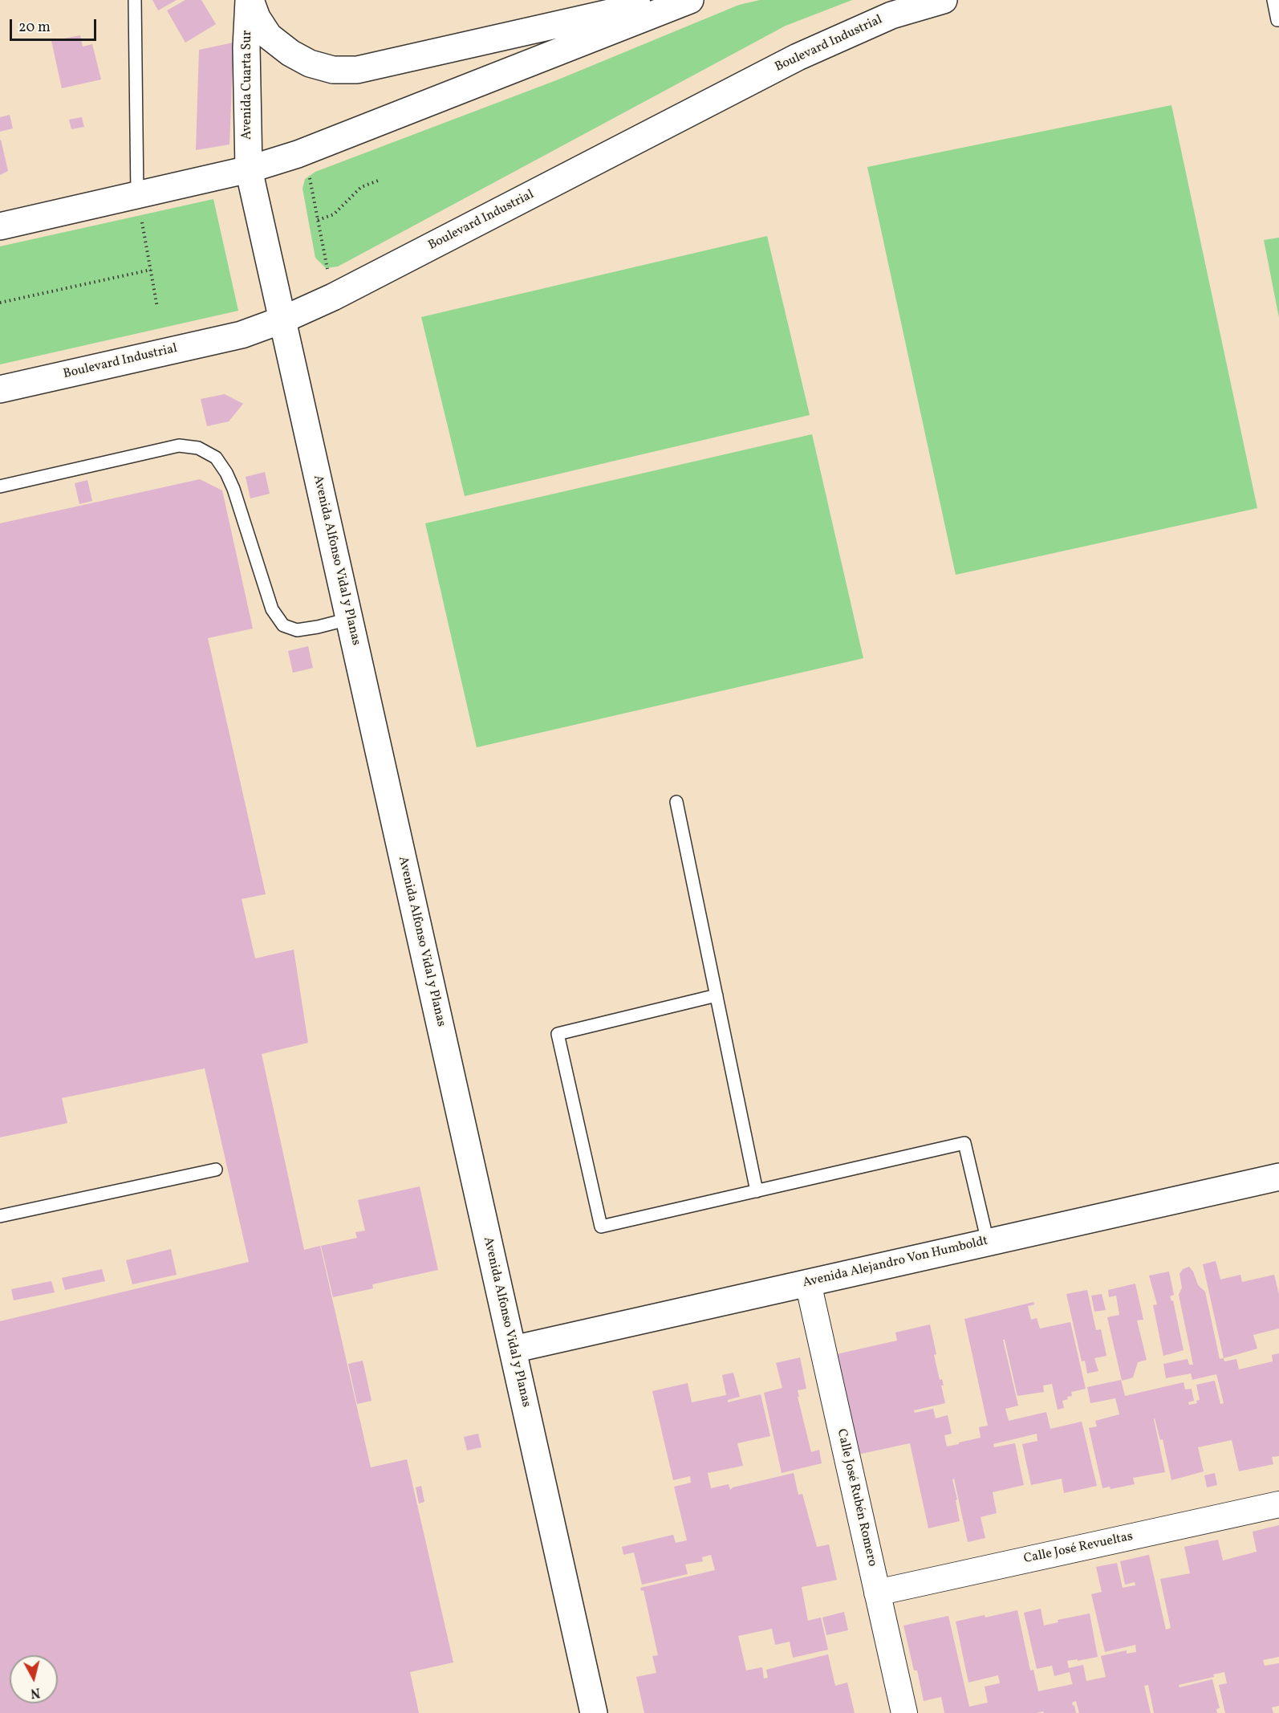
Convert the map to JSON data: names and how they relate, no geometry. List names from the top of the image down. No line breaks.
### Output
{"streets":{"main road":["Boulevard Industrial","Avenida Cuarta Sur","Avenida Alfonso Vidal y Planas","Avenida Alejandro Von Humboldt"],"street":["Calle José Rubén Romero","Calle José Revueltas"]},"crossings":[["Boulevard Industrial","Avenida Alfonso Vidal y Planas"],["Avenida Cuarta Sur","Avenida Alfonso Vidal y Planas"],["Avenida Alfonso Vidal y Planas","Avenida Alejandro Von Humboldt"],["Avenida Alejandro Von Humboldt","Calle José Rubén Romero"],["Calle José Rubén Romero","Calle José Revueltas"]],"scale_bar":"20 m","north":"bottom"}
